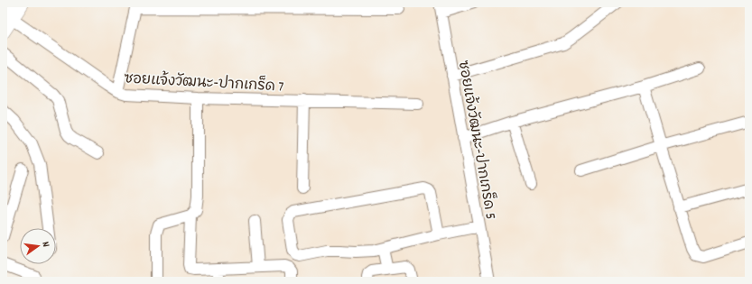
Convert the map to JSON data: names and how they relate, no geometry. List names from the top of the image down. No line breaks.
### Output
{"streets":{"street":["ซอยแจ้งวัฒนะ-ปากเกร็ด 7","ซอยแจ้งวัฒนะ-ปากเกร็ด 5"]},"north":"right"}
